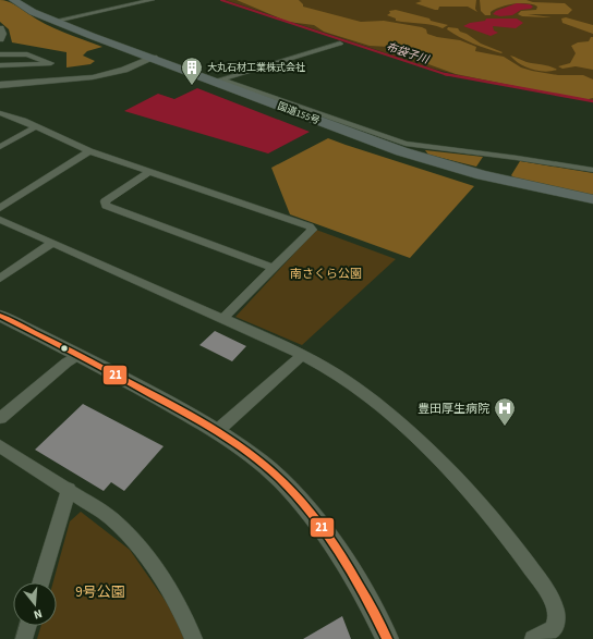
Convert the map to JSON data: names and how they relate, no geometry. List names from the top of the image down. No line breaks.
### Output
{"streets":{"highway":["国道155号"]},"water":["布袋子川"],"parks":["南さくら公園","9号公園"],"places":{"building":["大丸石材工業株式会社"],"hospital":["豊田厚生病院"]},"lines":["transit line 21"],"north":"bottom"}
